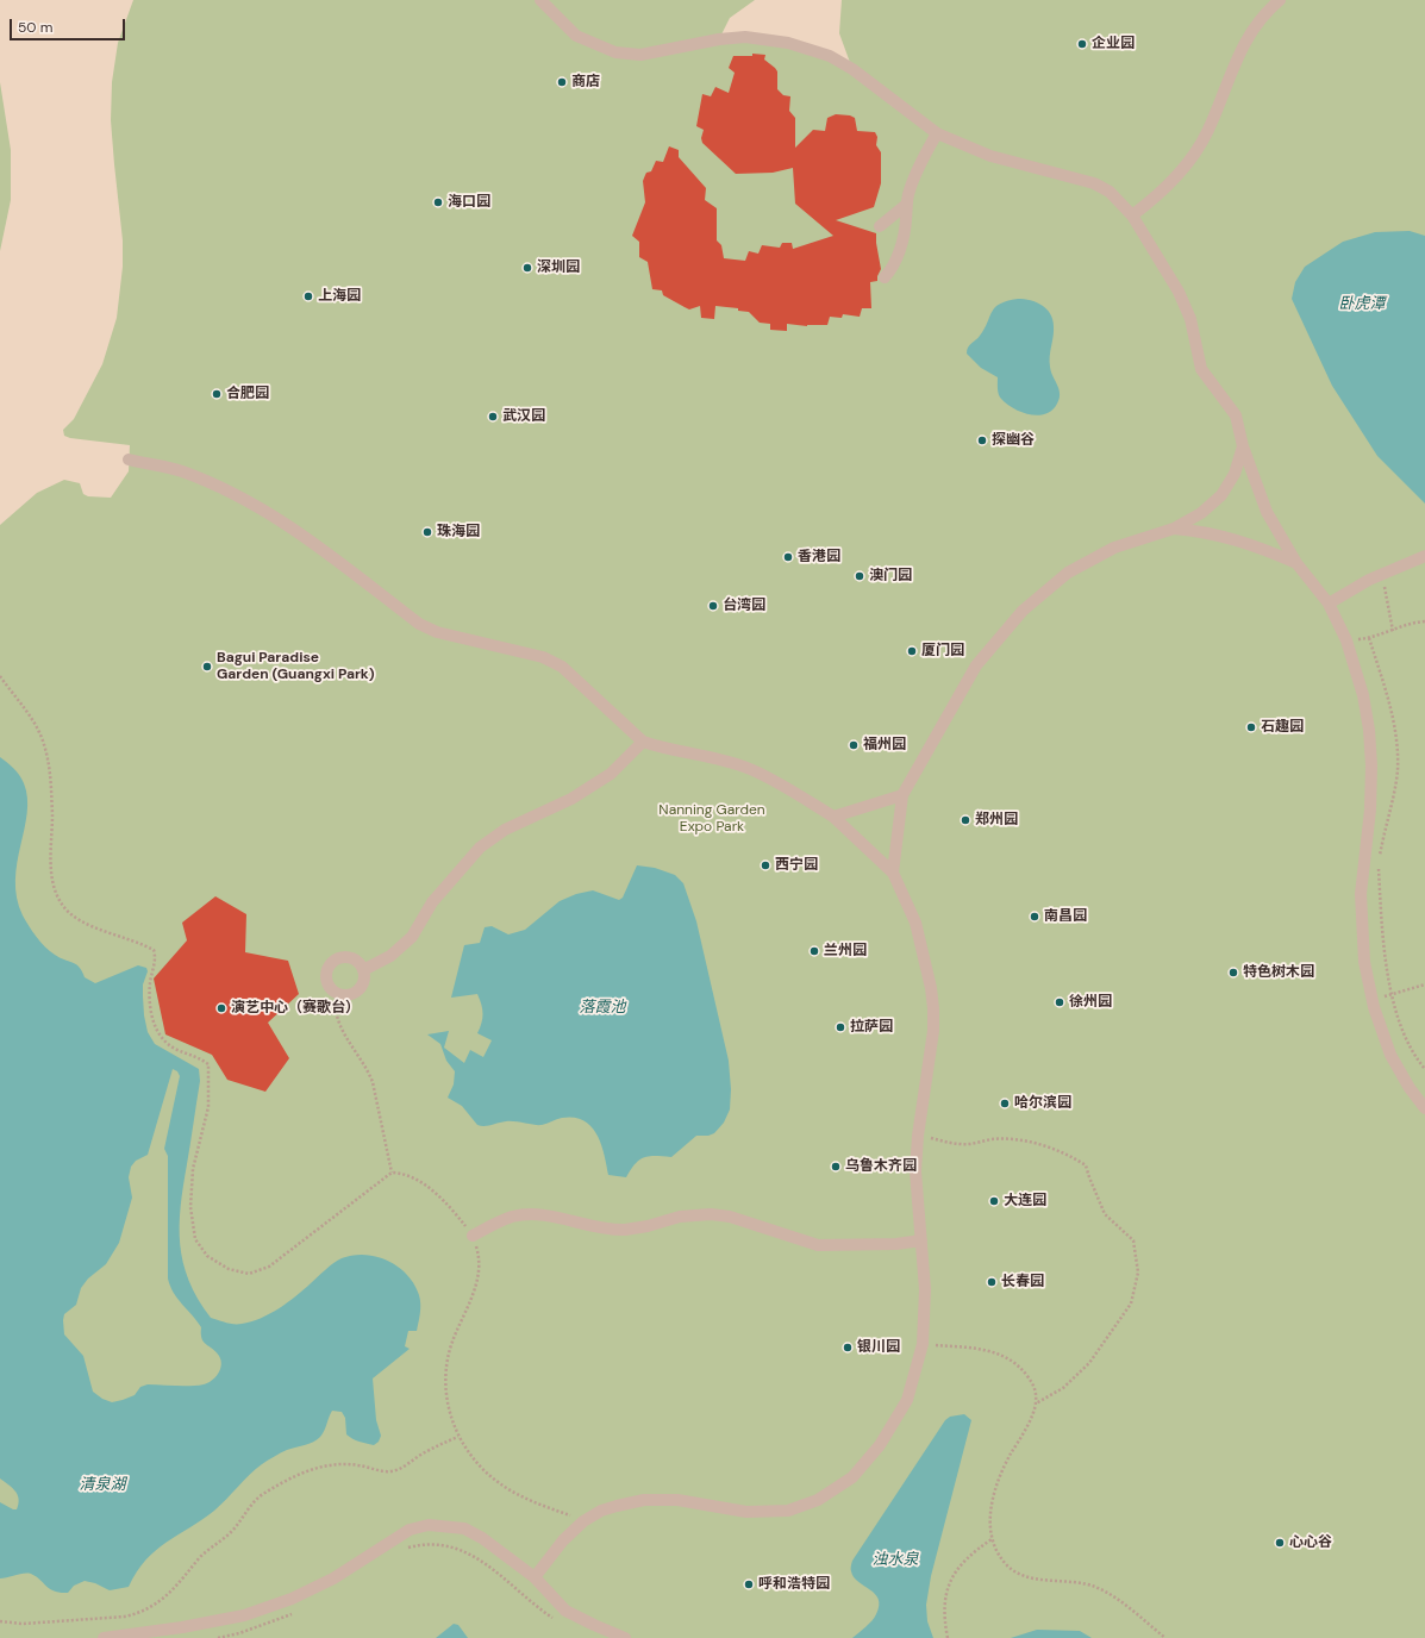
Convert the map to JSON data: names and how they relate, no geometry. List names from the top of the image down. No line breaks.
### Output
{"water":["卧虎潭","落霞池","清泉湖","浊水泉"],"parks":["Nanning Garden Expo Park"],"places":["企业园","商店","海口园","深圳园","上海园","合肥园","武汉园","探幽谷","珠海园","香港园","澳门园","台湾园","厦门园","Bagui Paradise Garden (Guangxi Park)","石趣园","福州园","郑州园","西宁园","南昌园","兰州园","特色树木园","徐州园","演艺中心（赛歌台）","拉萨园","哈尔滨园","乌鲁木齐园","大连园","长春园","银川园","心心谷","呼和浩特园"],"scale_bar":"50 m"}
